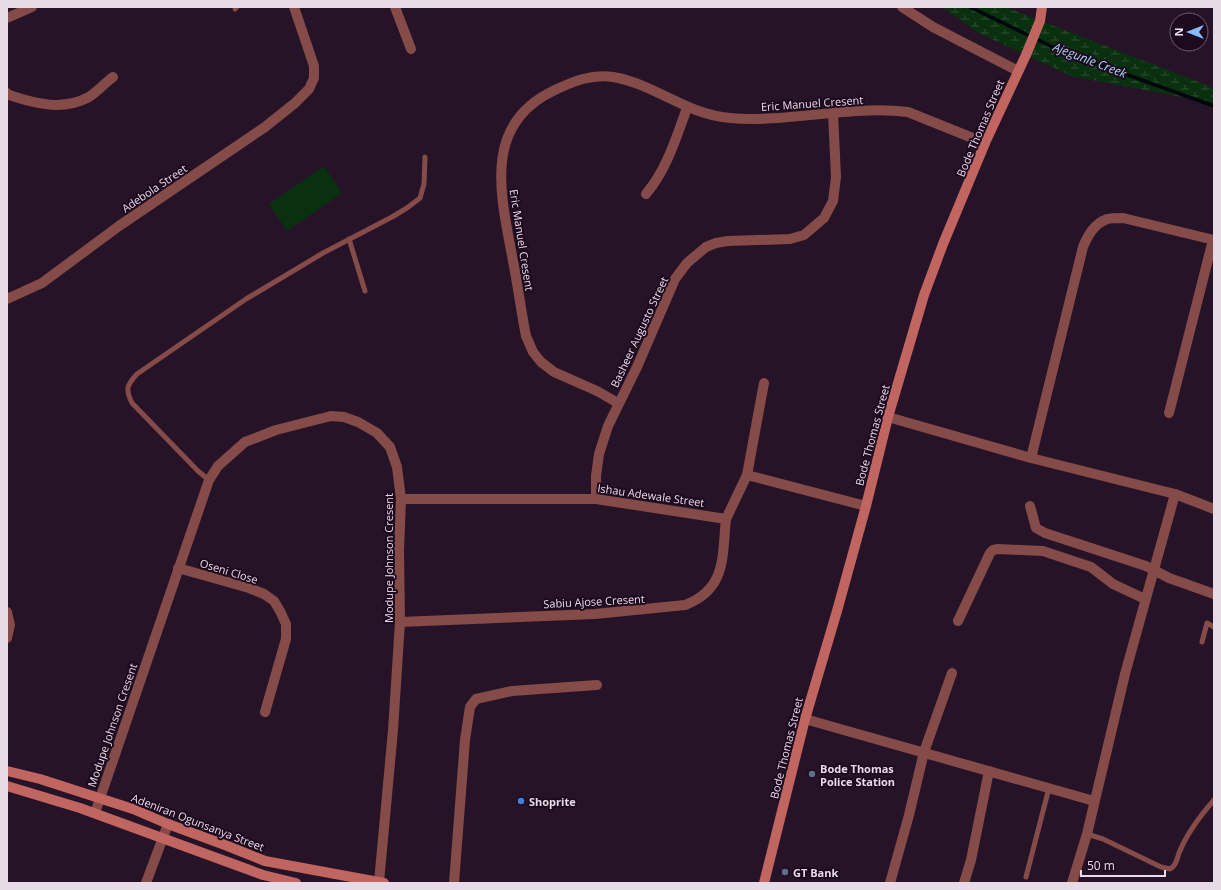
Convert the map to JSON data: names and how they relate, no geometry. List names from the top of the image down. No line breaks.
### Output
{"streets":{"main road":["Bode Thomas Street","Adeniran Ogunsanya Street"],"street":["Eric Manuel Cresent","Adebola Street","Basheer Augusto Street","Ishau Adewale Street","Modupe Johnson Cresent","Oseni Close","Sabiu Ajose Cresent"]},"crossings":[["Eric Manuel Cresent","Bode Thomas Street"],["Eric Manuel Cresent","Basheer Augusto Street"],["Basheer Augusto Street","Ishau Adewale Street"],["Ishau Adewale Street","Modupe Johnson Cresent"],["Ishau Adewale Street","Sabiu Ajose Cresent"],["Modupe Johnson Cresent","Oseni Close"],["Modupe Johnson Cresent","Sabiu Ajose Cresent"],["Modupe Johnson Cresent","Adeniran Ogunsanya Street"]],"water":["Ajegunle Creek"],"places":["Bode Thomas Police Station","Shoprite","GT Bank"],"scale_bar":"50 m","north":"left"}
